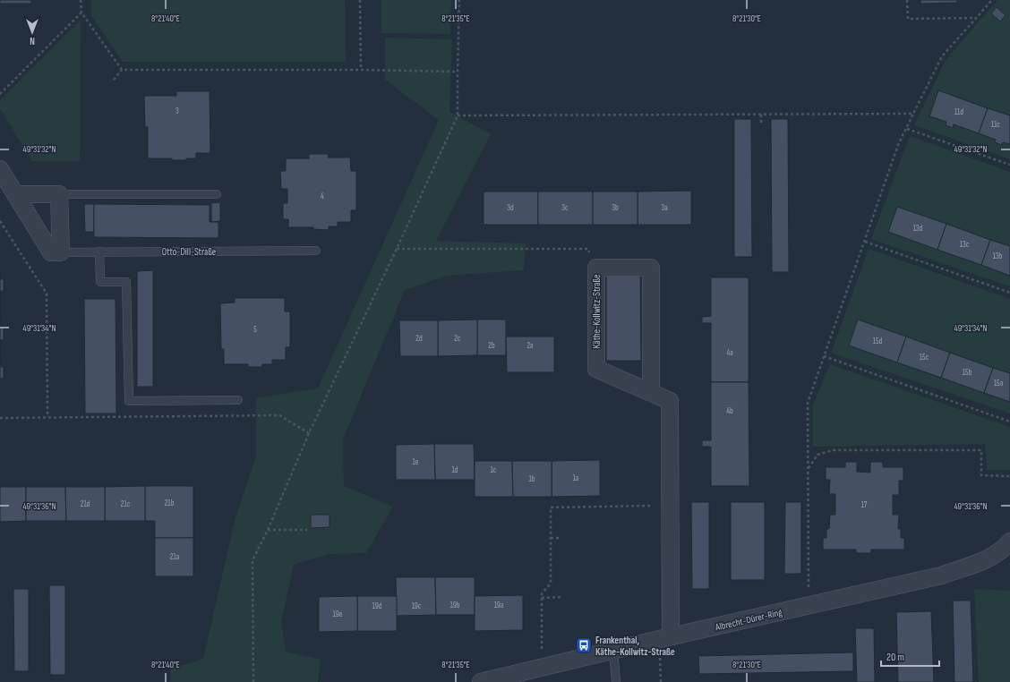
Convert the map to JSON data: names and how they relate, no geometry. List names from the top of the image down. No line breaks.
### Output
{"streets":{"street":["Otto-Dill-Straße","Käthe-Kollwitz-Straße","Albrecht-Dürer-Ring"]},"crossings":[["Käthe-Kollwitz-Straße","Albrecht-Dürer-Ring"]],"places":{"bus stop":["Frankenthal, Käthe-Kollwitz-Straße"]},"house_numbers":["3","11d","11c","4","3d","3c","3b","3a","13d","13c","13b","5","2d","2c","15d","2b","2a","4a","15c","15b","15a","4b","1e","1d","1c","1a","1b","21b","21d","21c","17","21a","19b","19a","19d","19c","19e"],"scale_bar":"20 m","north":"bottom","coordinates":["8°21'40\"E","8°21'35\"E","8°21'30\"E","49°31'32\"N","49°31'34\"N","49°31'36\"N"]}
